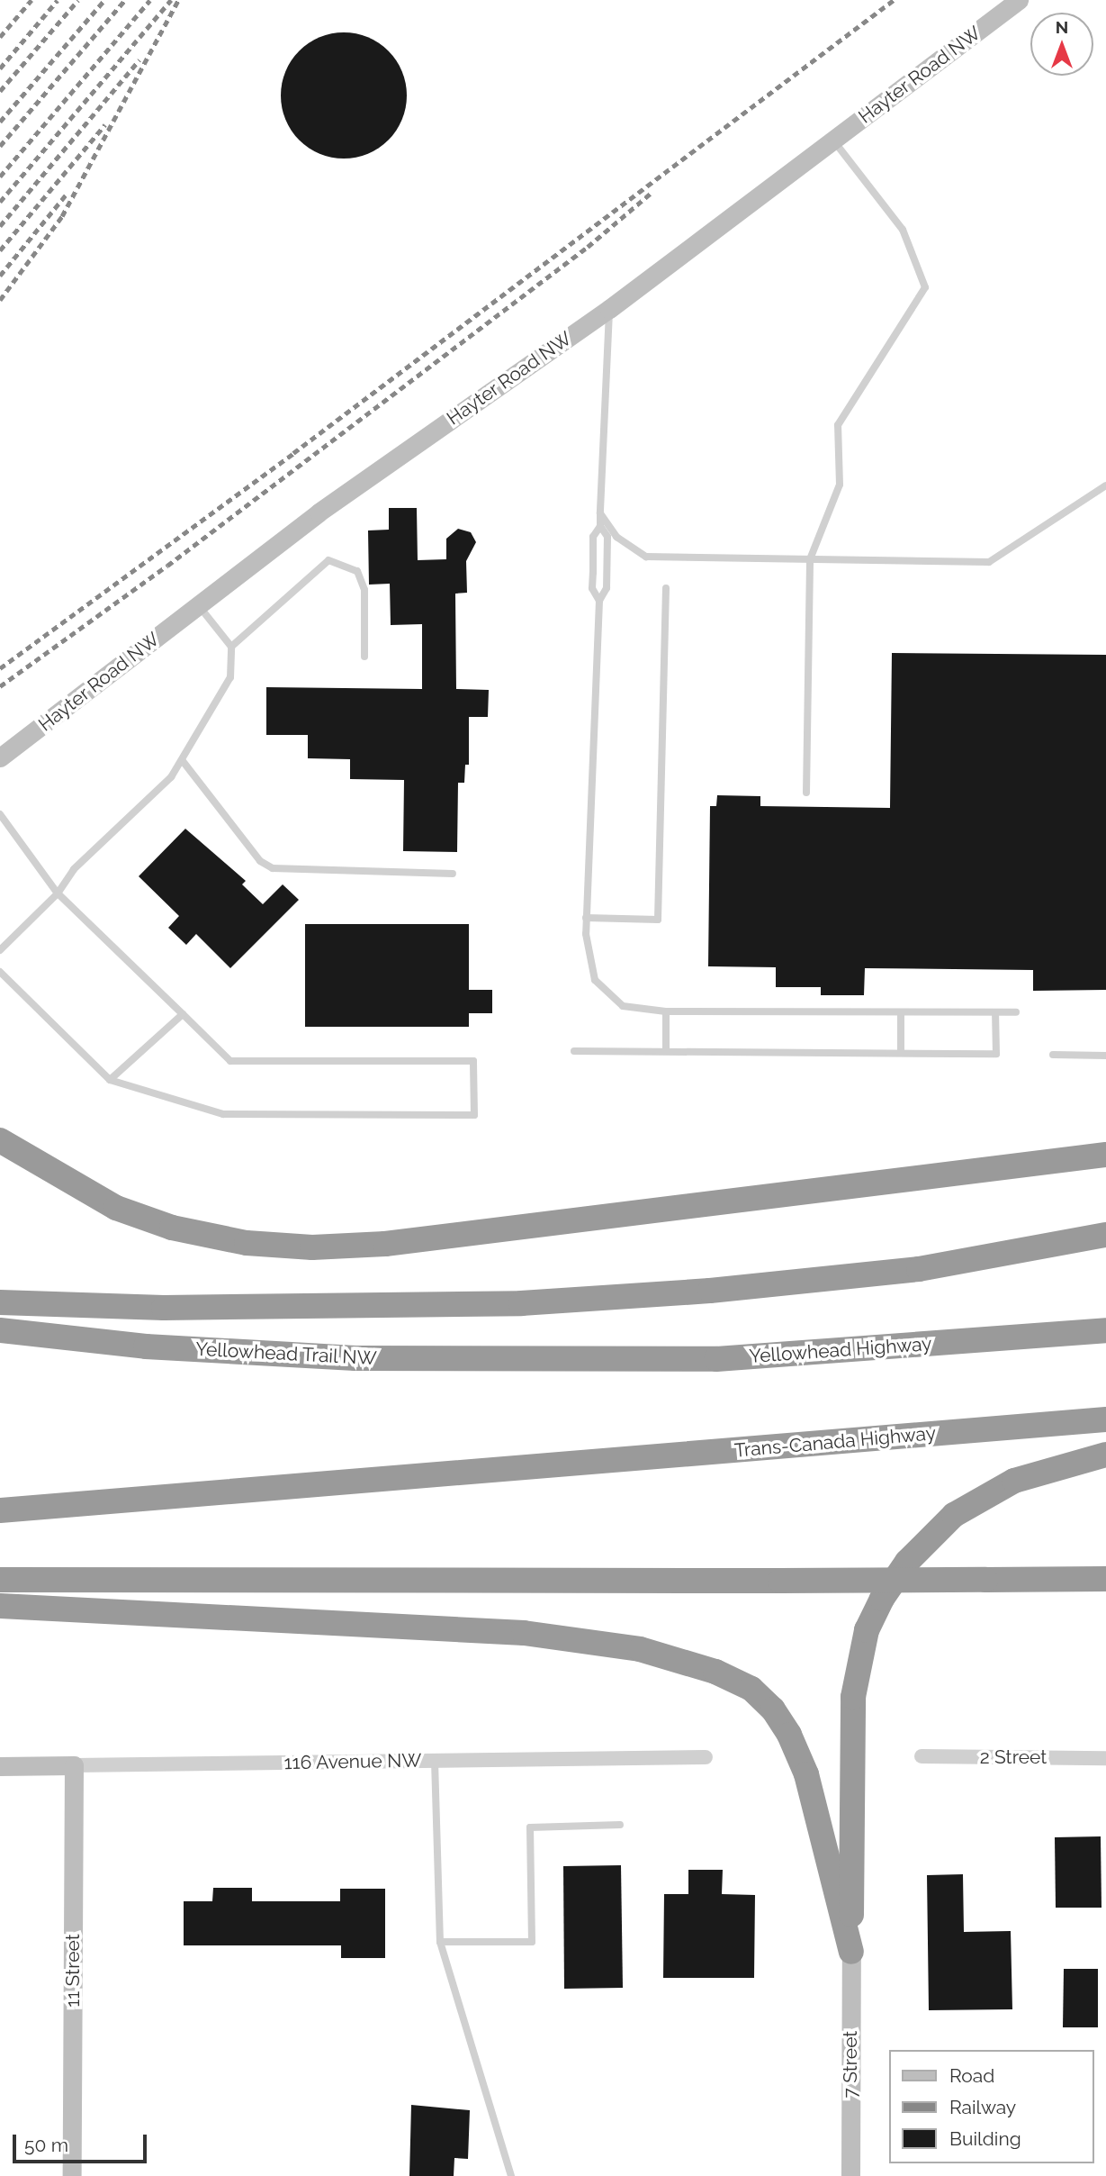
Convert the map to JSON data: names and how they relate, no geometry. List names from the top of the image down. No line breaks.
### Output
{"streets":{"highway":["Yellowhead Highway","Yellowhead Trail NW","Trans-Canada Highway"],"street":["Hayter Road NW","2 Street","116 Avenue NW","11 Street","7 Street"]},"crossings":[["Yellowhead Highway","Yellowhead Trail NW"],["116 Avenue NW","11 Street"]],"legend":["Road","Railway","Building"],"scale_bar":"50 m","north":"top"}
